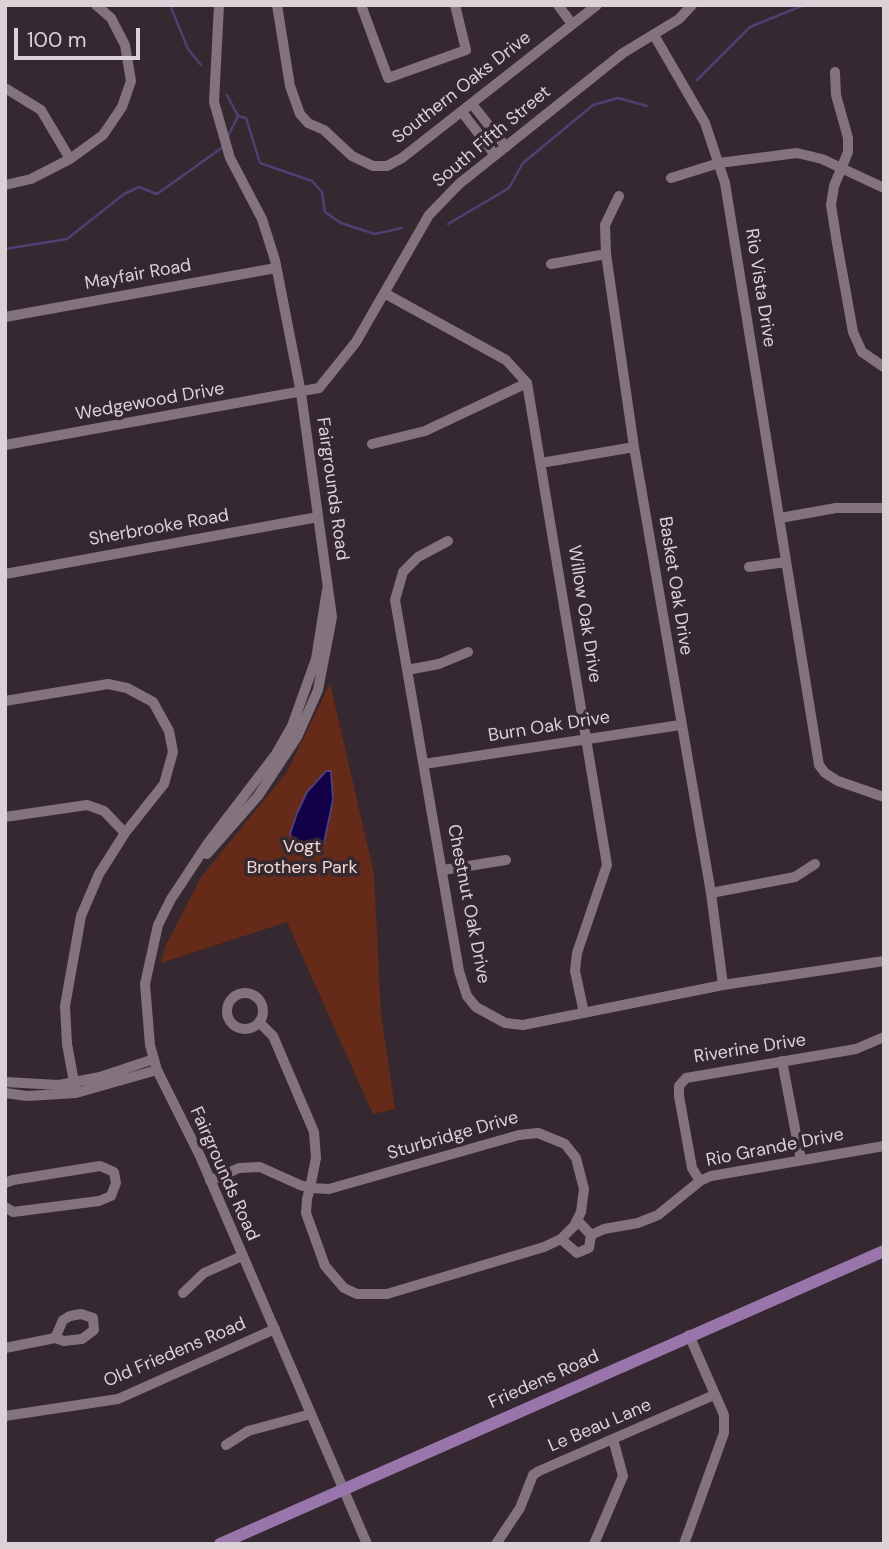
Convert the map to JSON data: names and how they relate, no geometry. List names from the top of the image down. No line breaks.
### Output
{"streets":{"main road":["Friedens Road"],"street":["Southern Oaks Drive","South Fifth Street","Mayfair Road","Rio Vista Drive","Wedgewood Drive","Fairgrounds Road","Sherbrooke Road","Basket Oak Drive","Willow Oak Drive","Burn Oak Drive","Chestnut Oak Drive","Riverine Drive","Sturbridge Drive","Rio Grande Drive","Old Friedens Road","Le Beau Lane"]},"crossings":[["South Fifth Street","Rio Vista Drive"],["South Fifth Street","Wedgewood Drive"],["South Fifth Street","Fairgrounds Road"],["Mayfair Road","Fairgrounds Road"],["Wedgewood Drive","Fairgrounds Road"],["Fairgrounds Road","Sherbrooke Road"],["Fairgrounds Road","Sturbridge Drive"],["Fairgrounds Road","Old Friedens Road"],["Fairgrounds Road","Friedens Road"],["Basket Oak Drive","Burn Oak Drive"],["Basket Oak Drive","Chestnut Oak Drive"],["Willow Oak Drive","Burn Oak Drive"],["Willow Oak Drive","Chestnut Oak Drive"],["Burn Oak Drive","Chestnut Oak Drive"],["Riverine Drive","Rio Grande Drive"]],"parks":["Vogt Brothers Park"],"scale_bar":"100 m"}
